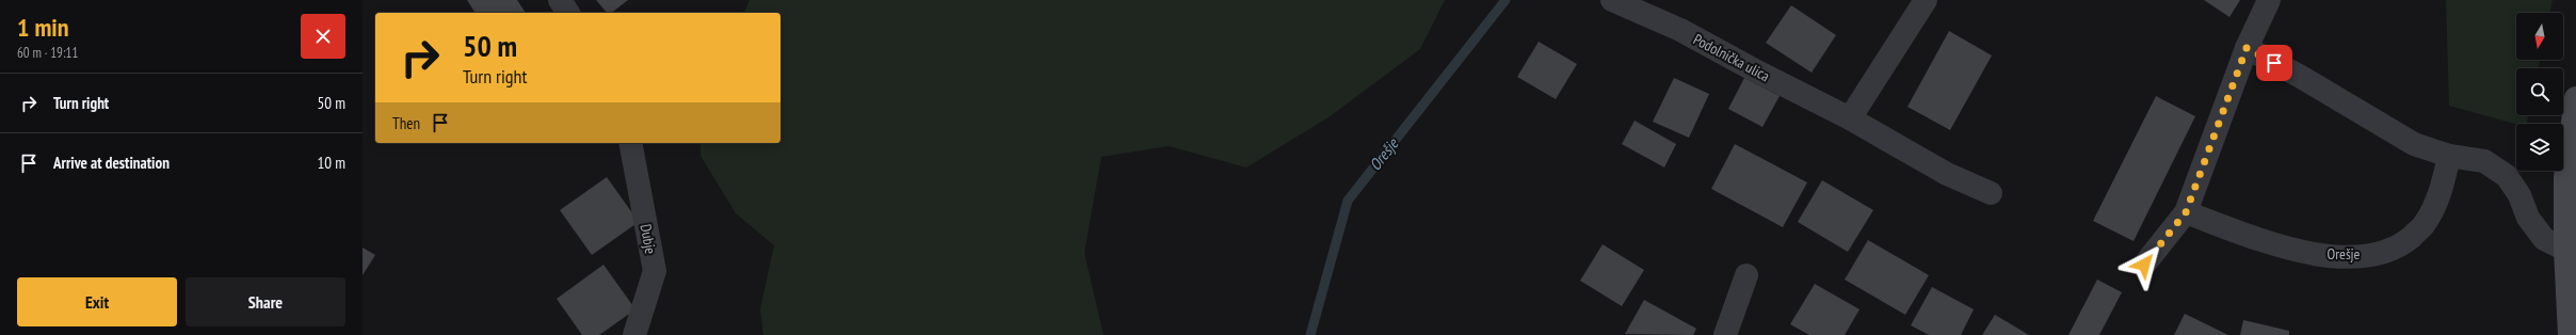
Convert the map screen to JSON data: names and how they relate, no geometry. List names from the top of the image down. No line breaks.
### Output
{"streets":{"street":["Podolnička ulica","Dubje","Orešje"]},"water":["Orešje"],"north":"bottom","page":{"heading":["1 min","60 m · 19:11"],"turn":["50 m","Turn right"],"list":[{"name":"Turn right","value":"50 m"},{"name":"Arrive at destination","value":"10 m"}],"then":"Then","buttons":["Exit","Share"]}}
